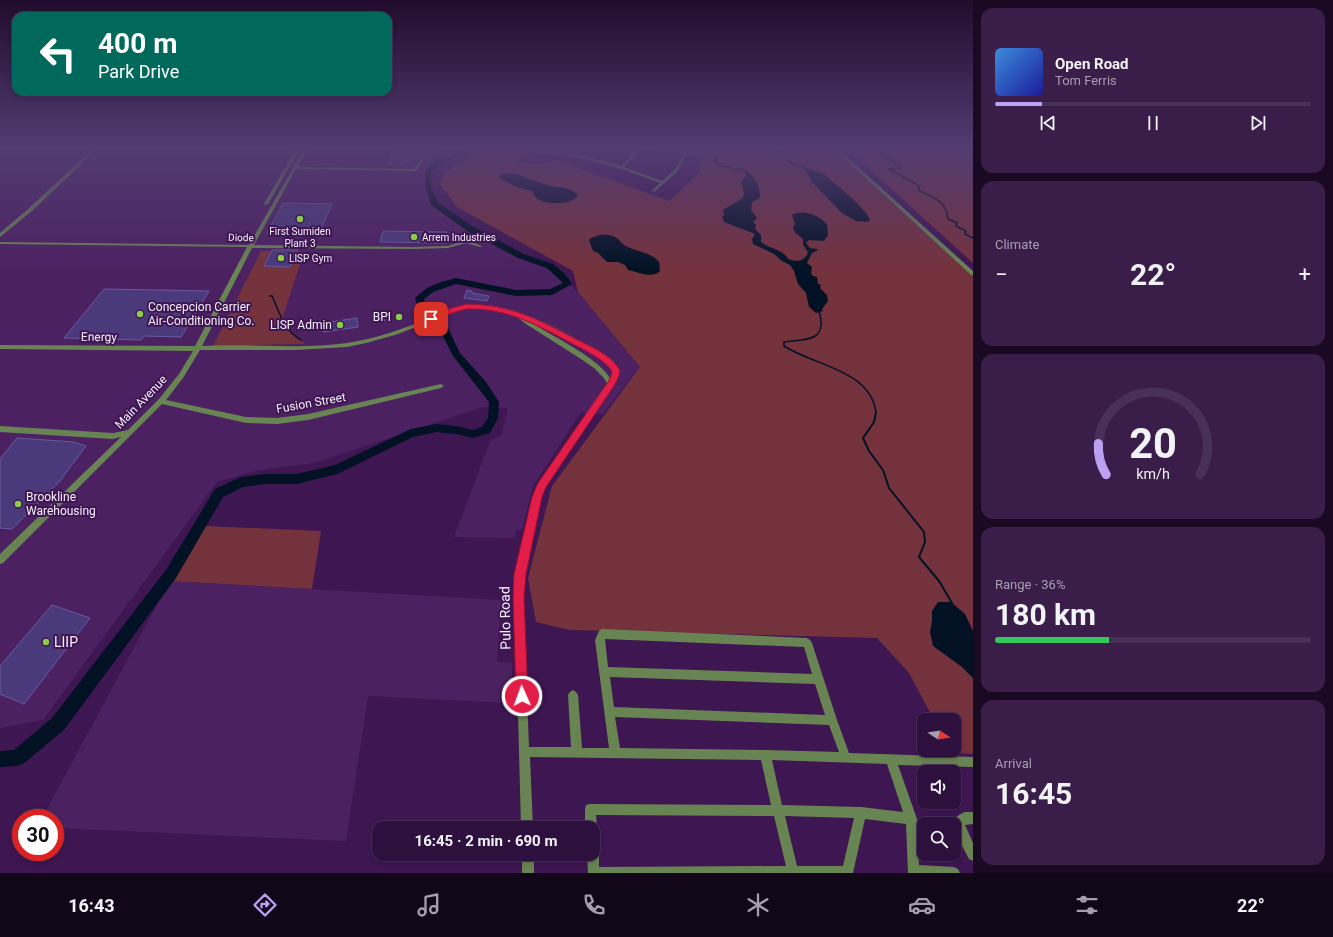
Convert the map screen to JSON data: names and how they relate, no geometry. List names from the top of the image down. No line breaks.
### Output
{"streets":{"street":["Diode","Energy","Main Avenue","Fusion Street","Pulo Road"]},"crossings":[["Diode","Main Avenue"],["Energy","Main Avenue"],["Main Avenue","Fusion Street"]],"places":["First Sumiden Plant 3","Arrem Industries","LISP Gym","Concepcion Carrier Air-Conditioning Co.","BPI","LISP Admin","Brookline Warehousing","LIIP"],"north":"right","page":{"turn":["400 m","Park Drive"],"song":["Open Road","Tom Ferris"],"tile":["Climate",["Range · 36%","180 km"],["Arrival","16:45"]],"heat":["−","22°","+"],"limit":"30","trip":"16:45 · 2 min · 690 m","tabs":["16:43","22°"],"gauge":["20","km/h"]}}
